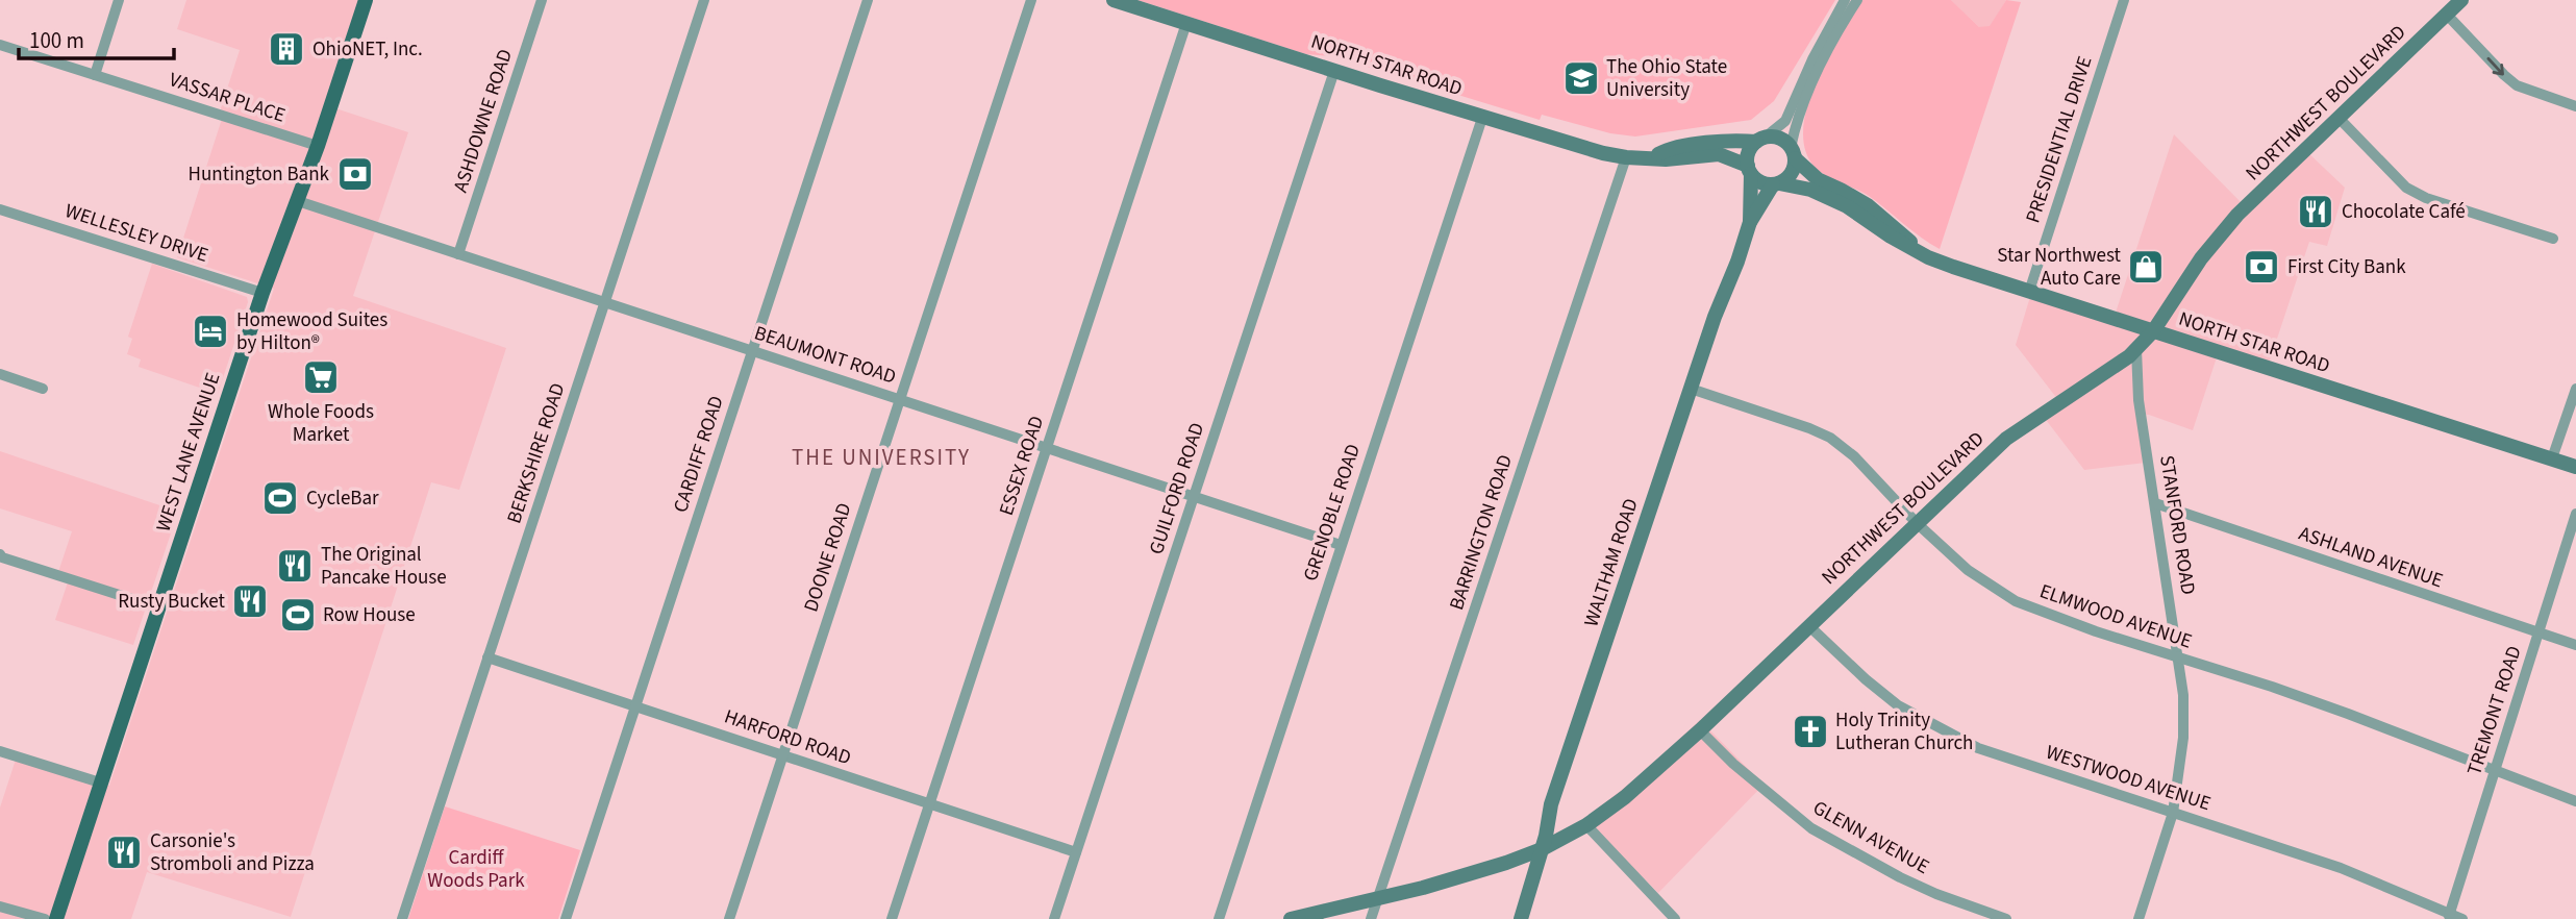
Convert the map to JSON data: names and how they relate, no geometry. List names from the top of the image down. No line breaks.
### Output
{"streets":{"main road":["WEST LANE AVENUE"],"street":["NORTH STAR ROAD","VASSAR PLACE","NORTHWEST BOULEVARD","ASHDOWNE ROAD","PRESIDENTIAL DRIVE","WELLESLEY DRIVE","BEAUMONT ROAD","BERKSHIRE ROAD","CARDIFF ROAD","ESSEX ROAD","GUILFORD ROAD","GRENOBLE ROAD","STANFORD ROAD","BARRINGTON ROAD","DOONE ROAD","ASHLAND AVENUE","WALTHAM ROAD","ELMWOOD AVENUE","TREMONT ROAD","HARFORD ROAD","WESTWOOD AVENUE","GLENN AVENUE"]},"crossings":[["NORTH STAR ROAD","NORTHWEST BOULEVARD"],["NORTH STAR ROAD","PRESIDENTIAL DRIVE"],["NORTH STAR ROAD","ESSEX ROAD"],["NORTH STAR ROAD","GUILFORD ROAD"],["NORTH STAR ROAD","GRENOBLE ROAD"],["NORTH STAR ROAD","BARRINGTON ROAD"],["NORTH STAR ROAD","WALTHAM ROAD"],["VASSAR PLACE","WEST LANE AVENUE"],["NORTHWEST BOULEVARD","STANFORD ROAD"],["NORTHWEST BOULEVARD","BARRINGTON ROAD"],["NORTHWEST BOULEVARD","WALTHAM ROAD"],["NORTHWEST BOULEVARD","ELMWOOD AVENUE"],["NORTHWEST BOULEVARD","WESTWOOD AVENUE"],["NORTHWEST BOULEVARD","GLENN AVENUE"],["ASHDOWNE ROAD","BEAUMONT ROAD"],["WELLESLEY DRIVE","WEST LANE AVENUE"],["BEAUMONT ROAD","WEST LANE AVENUE"],["BEAUMONT ROAD","BERKSHIRE ROAD"],["BEAUMONT ROAD","CARDIFF ROAD"],["BEAUMONT ROAD","ESSEX ROAD"],["BEAUMONT ROAD","GUILFORD ROAD"],["BEAUMONT ROAD","GRENOBLE ROAD"],["BEAUMONT ROAD","DOONE ROAD"],["BERKSHIRE ROAD","HARFORD ROAD"],["CARDIFF ROAD","HARFORD ROAD"],["ESSEX ROAD","HARFORD ROAD"],["GUILFORD ROAD","HARFORD ROAD"],["STANFORD ROAD","ASHLAND AVENUE"],["STANFORD ROAD","ELMWOOD AVENUE"],["STANFORD ROAD","WESTWOOD AVENUE"],["DOONE ROAD","HARFORD ROAD"],["ASHLAND AVENUE","TREMONT ROAD"],["WALTHAM ROAD","ELMWOOD AVENUE"],["ELMWOOD AVENUE","TREMONT ROAD"],["TREMONT ROAD","WESTWOOD AVENUE"]],"districts":["THE UNIVERSITY"],"parks":["Cardiff Woods Park"],"places":{"building":["OhioNET, Inc."],"school or university":["The Ohio State University"],"bank":["Huntington Bank","First City Bank"],"restaurant":["Chocolate Café","The Original Pancake House","Rusty Bucket","Carsonie's Stromboli and Pizza"],"shop":["Star Northwest Auto Care"],"hotel":["Homewood Suites by Hilton®"],"supermarket":["Whole Foods Market"],"sports":["CycleBar","Row House"],"church":["Holy Trinity Lutheran Church"]},"scale_bar":"100 m"}
